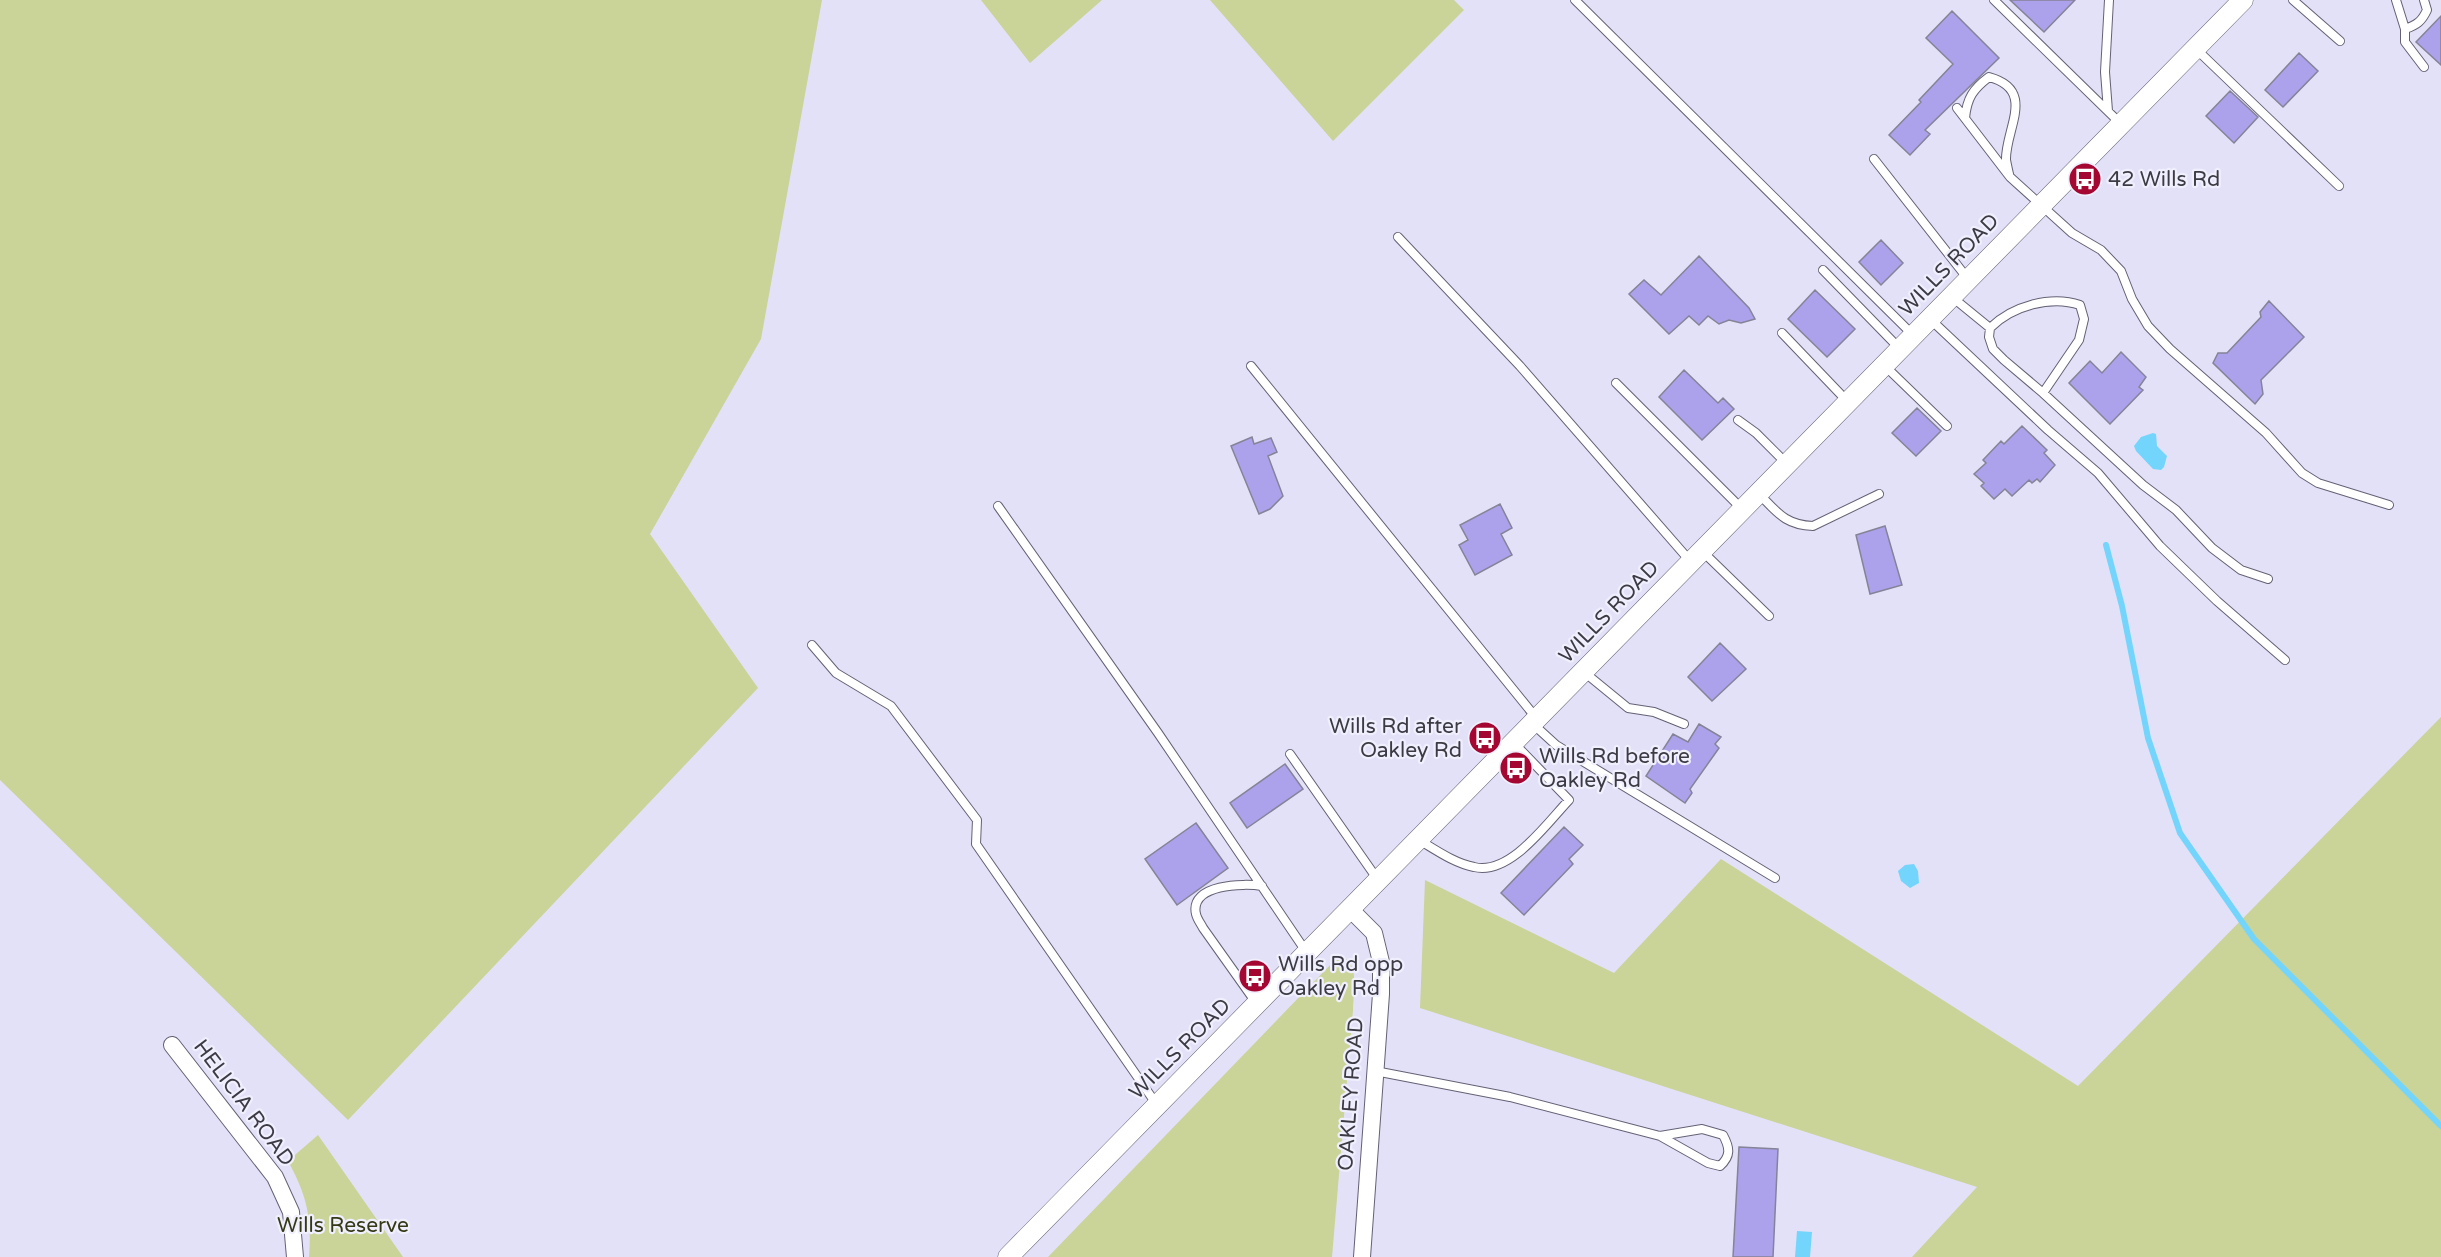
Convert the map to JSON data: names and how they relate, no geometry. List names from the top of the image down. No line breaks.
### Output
{"streets":{"street":["WILLS ROAD","OAKLEY ROAD","HELICIA ROAD"]},"crossings":[["WILLS ROAD","OAKLEY ROAD"]],"parks":["Wills Reserve"],"places":{"bus stop":["42 Wills Rd","Wills Rd after Oakley Rd","Wills Rd before Oakley Rd","Wills Rd opp Oakley Rd"]}}
